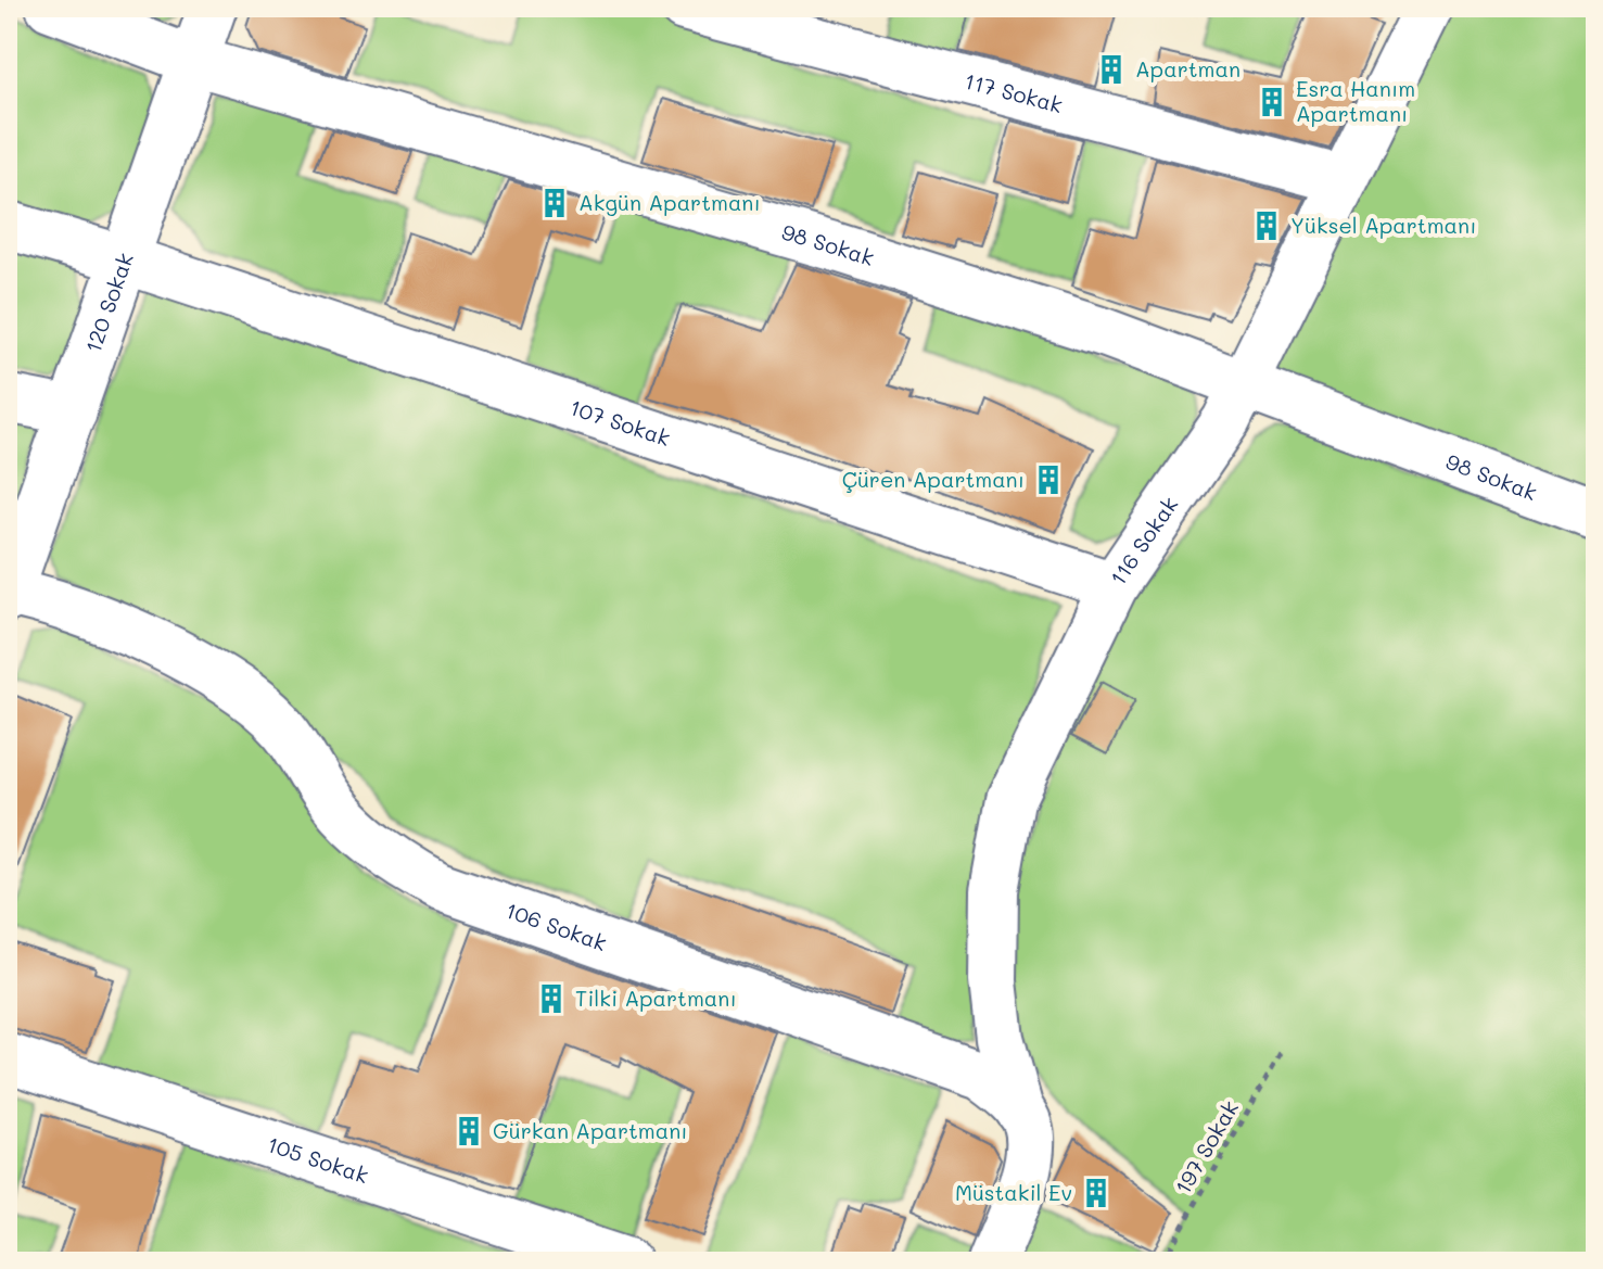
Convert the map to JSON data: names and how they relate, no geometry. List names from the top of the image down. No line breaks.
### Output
{"streets":{"street":["117 Sokak","98 Sokak","120 Sokak","107 Sokak","116 Sokak","106 Sokak","105 Sokak"],"path":["197 Sokak"]},"crossings":[["117 Sokak","116 Sokak"],["98 Sokak","120 Sokak"],["98 Sokak","116 Sokak"],["120 Sokak","107 Sokak"],["120 Sokak","106 Sokak"],["107 Sokak","116 Sokak"],["116 Sokak","106 Sokak"]],"places":{"building":["Apartman","Esra Hanım Apartmanı","Akgün Apartmanı","Yüksel Apartmanı","Çüren Apartmanı","Tilki Apartmanı","Gürkan Apartmanı","Müstakil Ev"]}}
